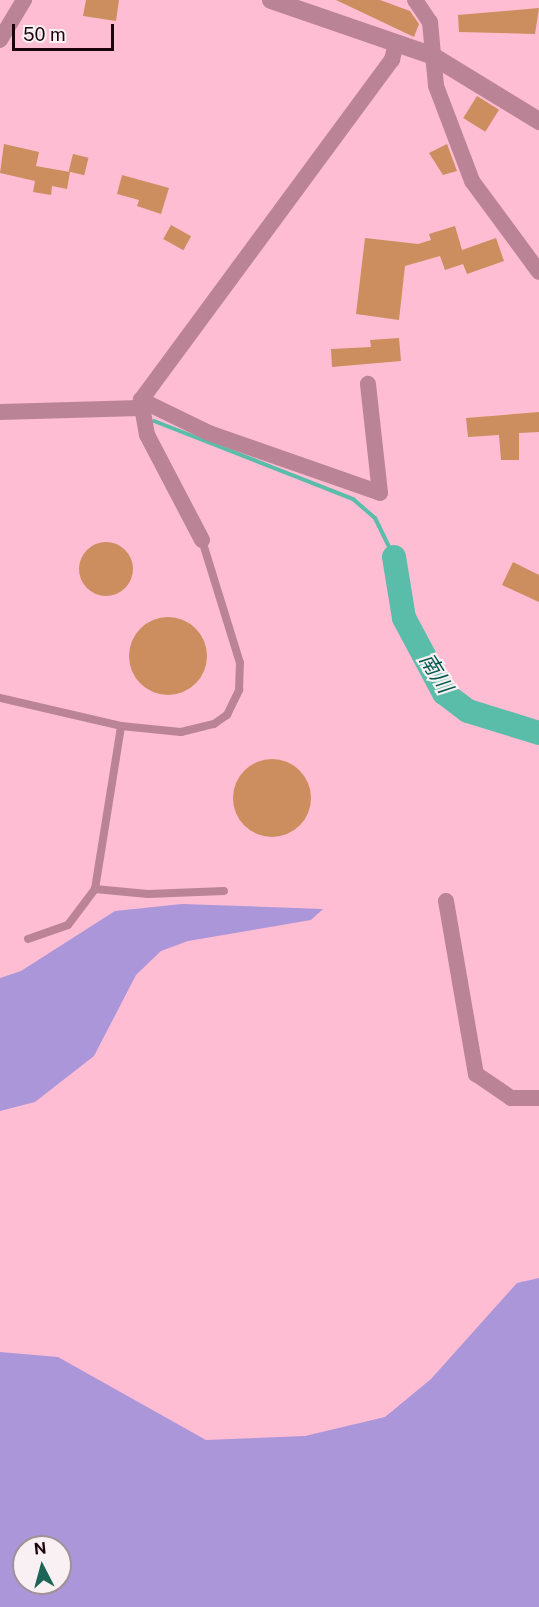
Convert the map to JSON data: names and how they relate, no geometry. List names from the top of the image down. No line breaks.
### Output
{"water":["南川"],"scale_bar":"50 m","north":"top"}
